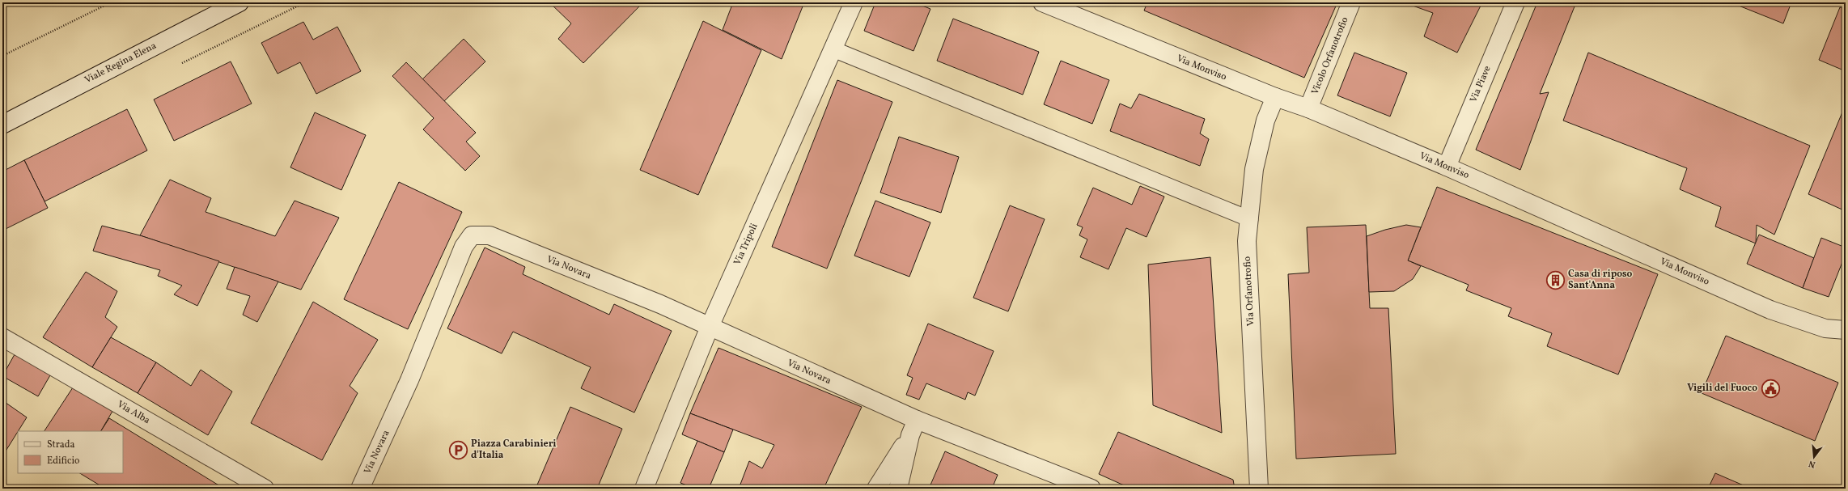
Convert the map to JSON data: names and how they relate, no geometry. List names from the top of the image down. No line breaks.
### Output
{"streets":{"street":["Vicolo Orfanotrofio","Viale Regina Elena","Via Monviso","Via Piave","Via Tripoli","Via Novara","Via Orfanotrofio","Via Alba"]},"crossings":[["Vicolo Orfanotrofio","Via Monviso"],["Via Monviso","Via Piave"],["Via Monviso","Via Orfanotrofio"],["Via Tripoli","Via Novara"]],"places":{"building":["Casa di riposo Sant'Anna"],"public building":["Vigili del Fuoco"],"parking":["Piazza Carabinieri d'Italia"]},"legend":["Strada","Edificio"],"north":"bottom"}
